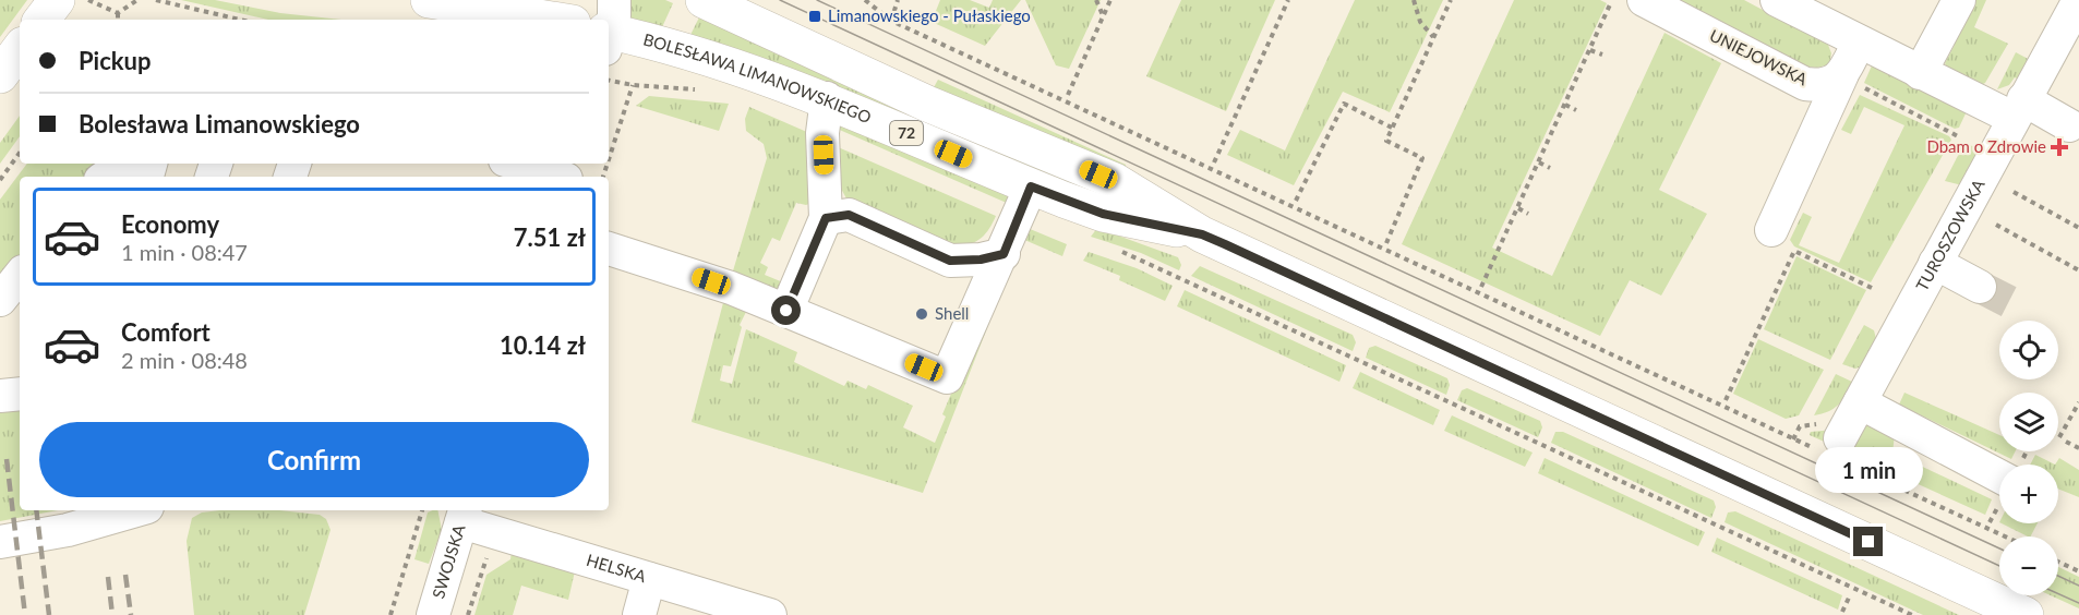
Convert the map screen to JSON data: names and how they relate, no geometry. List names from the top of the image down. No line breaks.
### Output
{"streets":{"main road":["BOLESŁAWA LIMANOWSKIEGO","72"],"street":["UNIEJOWSKA","TUROSZOWSKA","SWOJSKA","HELSKA"]},"crossings":[["SWOJSKA","HELSKA"]],"places":{"transit":["Limanowskiego - Pułaskiego"],"health":["Dbam o Zdrowie"],"other":["Shell"]},"page":{"banner":["Pickup","Bolesława Limanowskiego"],"list":[{"name":"Economy","note":"1 min · 08:47","value":"7.51 zł"},{"name":"Comfort","note":"2 min · 08:48","value":"10.14 zł"}],"map_buttons":["+","−"],"buttons":"Confirm","bubble":"1 min"}}
